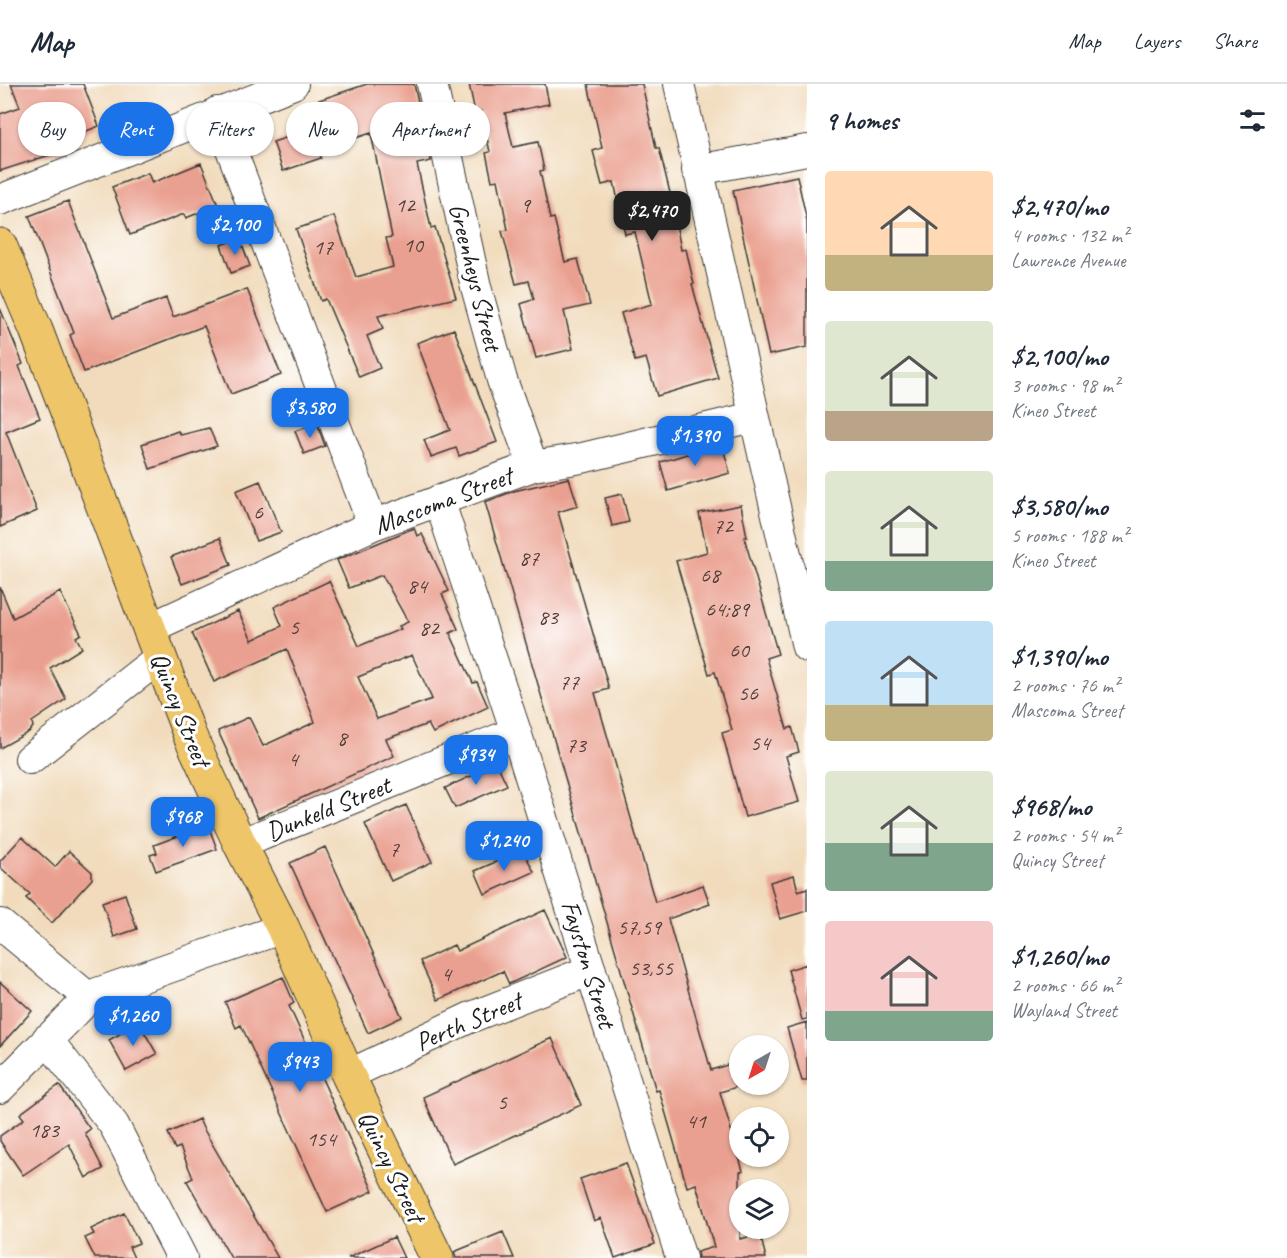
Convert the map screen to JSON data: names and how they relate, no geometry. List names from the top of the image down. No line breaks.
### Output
{"streets":{"main road":["Quincy Street"],"street":["Greenheys Street","Mascoma Street","Dunkeld Street","Fayston Street","Perth Street"]},"crossings":[["Greenheys Street","Mascoma Street"],["Mascoma Street","Quincy Street"],["Mascoma Street","Fayston Street"],["Quincy Street","Dunkeld Street"],["Quincy Street","Perth Street"],["Dunkeld Street","Fayston Street"],["Fayston Street","Perth Street"]],"house_numbers":["12","9","10","17","6","72","87","68","84","64;89","83","5","82","60","77","56","8","54","73","4","7","57,59","53,55","4","5","41","183","154"],"north":"bottom left","page":{"header":"Map","nav":["Map","Layers","Share"],"heading":"9 homes","chip":["Buy","Rent","Filters","New","Apartment"],"list":[{"name":"$2,470/mo","note":"4 rooms · 132 m² · Lawrence Avenue"},{"name":"$2,100/mo","note":"3 rooms · 98 m² · Kineo Street"},{"name":"$3,580/mo","note":"5 rooms · 188 m² · Kineo Street"},{"name":"$1,390/mo","note":"2 rooms · 76 m² · Mascoma Street"},{"name":"$968/mo","note":"2 rooms · 54 m² · Quincy Street"},{"name":"$1,260/mo","note":"2 rooms · 66 m² · Wayland Street"}],"price":["$2,470","$2,100","$3,580","$1,390","$934","$968","$1,240","$1,260","$943"]}}
